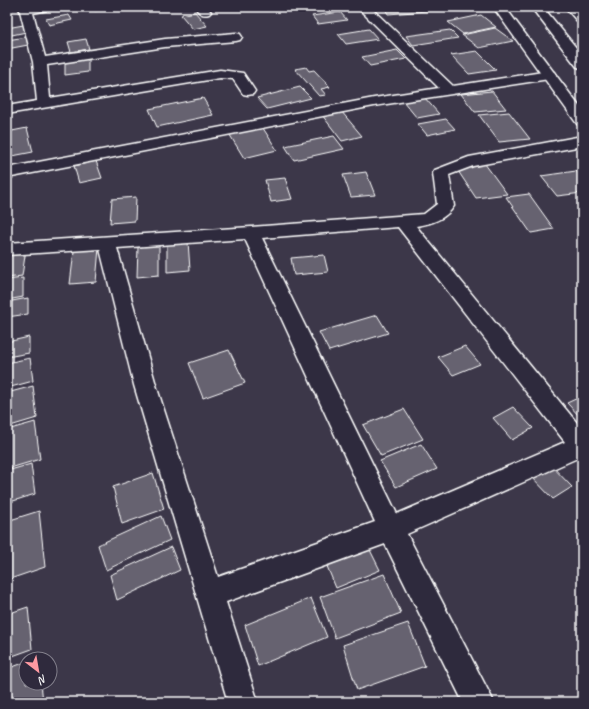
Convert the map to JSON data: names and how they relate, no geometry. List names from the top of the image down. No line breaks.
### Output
{"north":"bottom right"}
